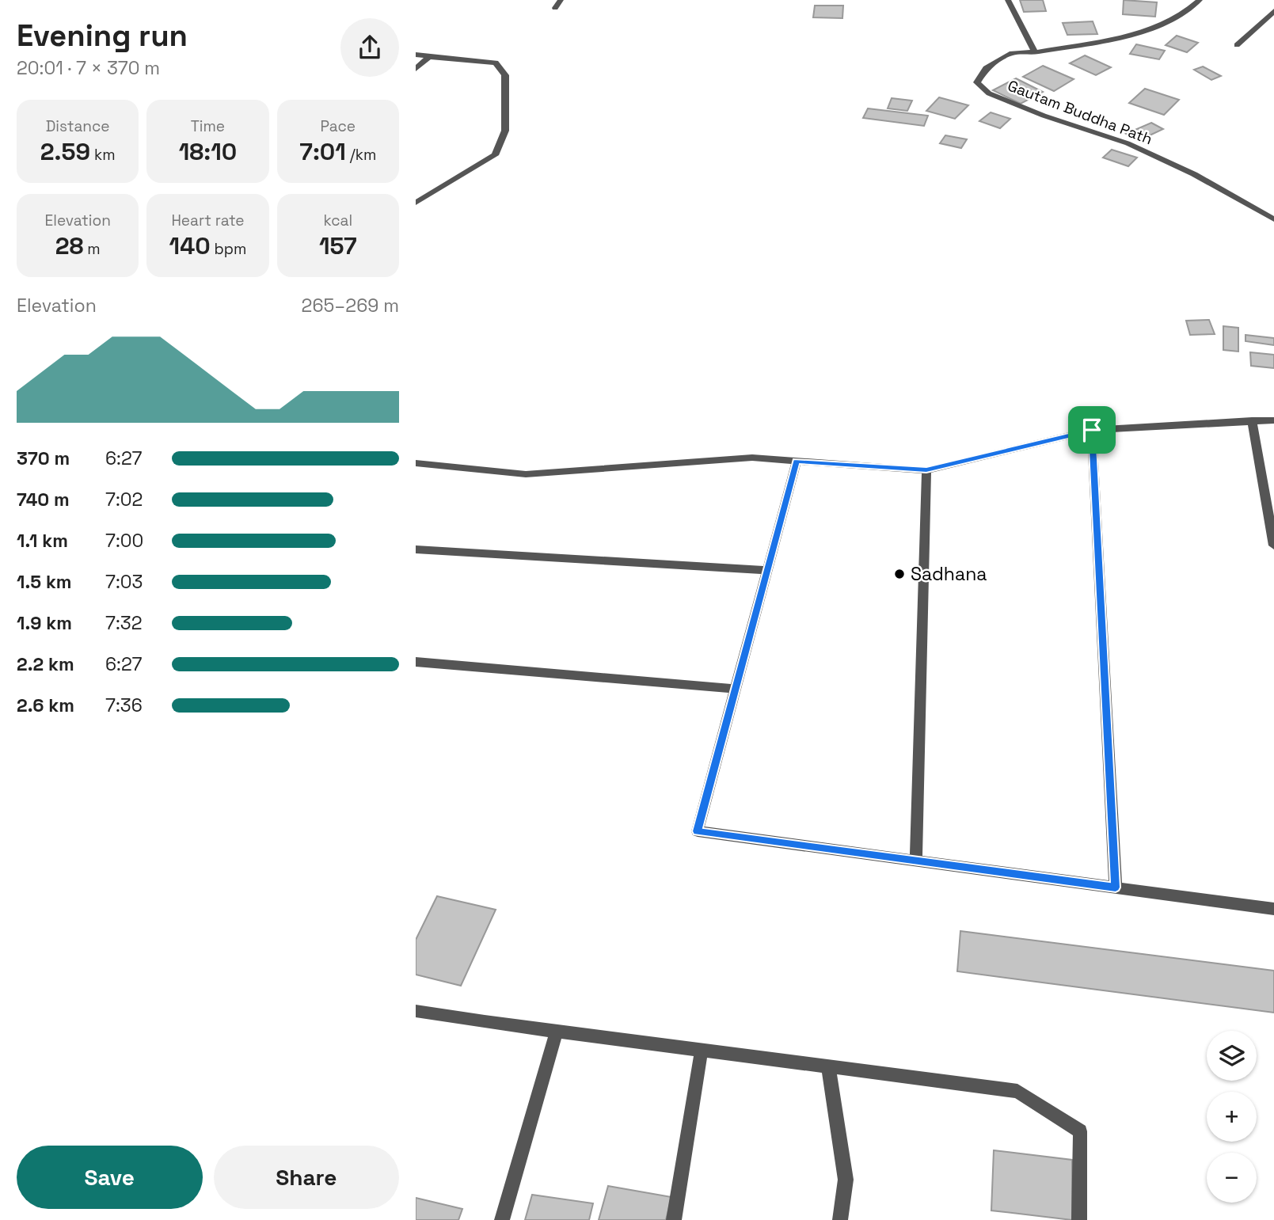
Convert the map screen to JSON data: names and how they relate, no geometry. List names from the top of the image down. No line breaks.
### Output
{"streets":{"street":["Gautam Buddha Path"]},"places":["Sadhana"],"page":{"heading":["Evening run","20:01 · 7 × 370 m"],"stats":[["Distance","2.59 km"],["Time","18:10"],["Pace","7:01 /km"],["Elevation","28 m"],["Heart rate","140 bpm"],["kcal","157"]],"chart":["Elevation","265–269 m"],"list":[{"name":"370 m","note":"6:27"},{"name":"740 m","note":"7:02"},{"name":"1.1 km","note":"7:00"},{"name":"1.5 km","note":"7:03"},{"name":"1.9 km","note":"7:32"},{"name":"2.2 km","note":"6:27"},{"name":"2.6 km","note":"7:36"}],"map_buttons":["+","−"],"buttons":["Save","Share"]}}
